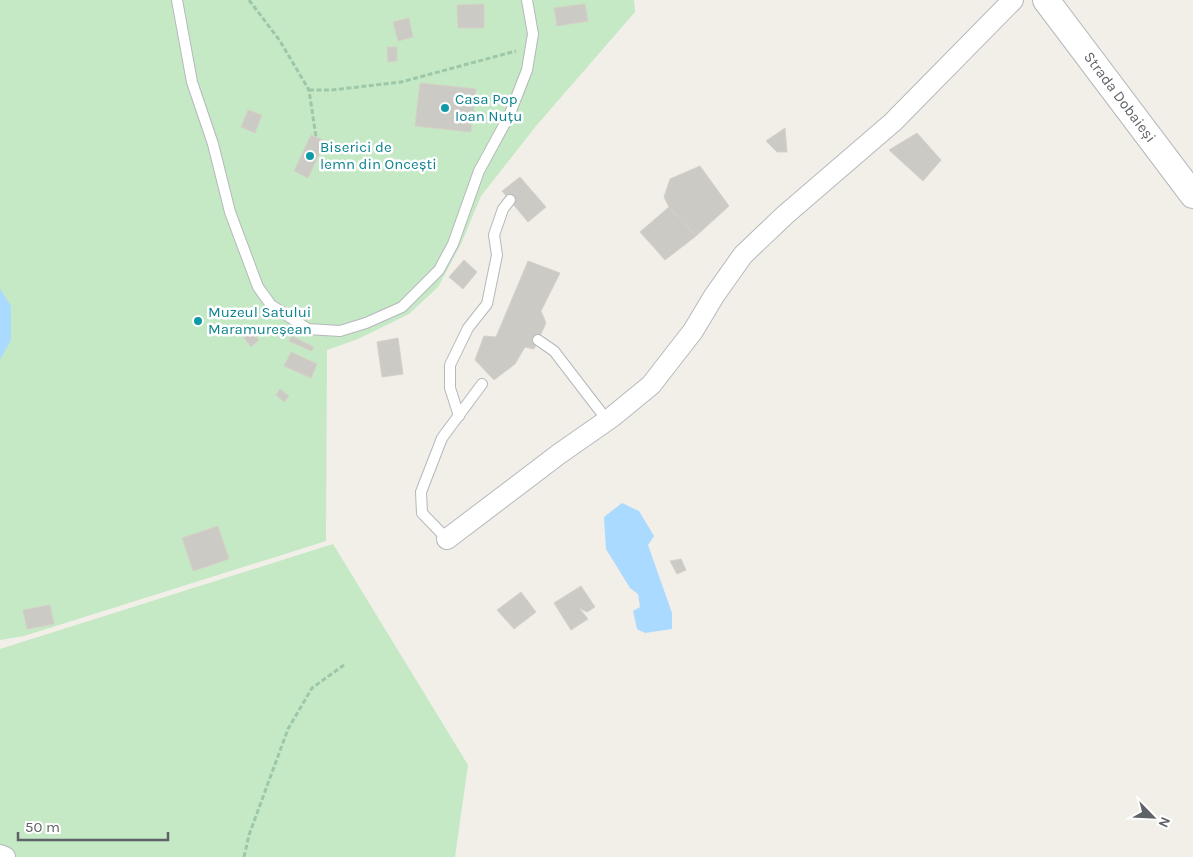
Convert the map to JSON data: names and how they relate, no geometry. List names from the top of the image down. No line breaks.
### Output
{"streets":{"street":["Strada Dobaieși"]},"places":["Casa Pop Ioan Nuțu","Biserici de lemn din Oncești","Muzeul Satului Maramureșean"],"scale_bar":"50 m","north":"bottom right"}
